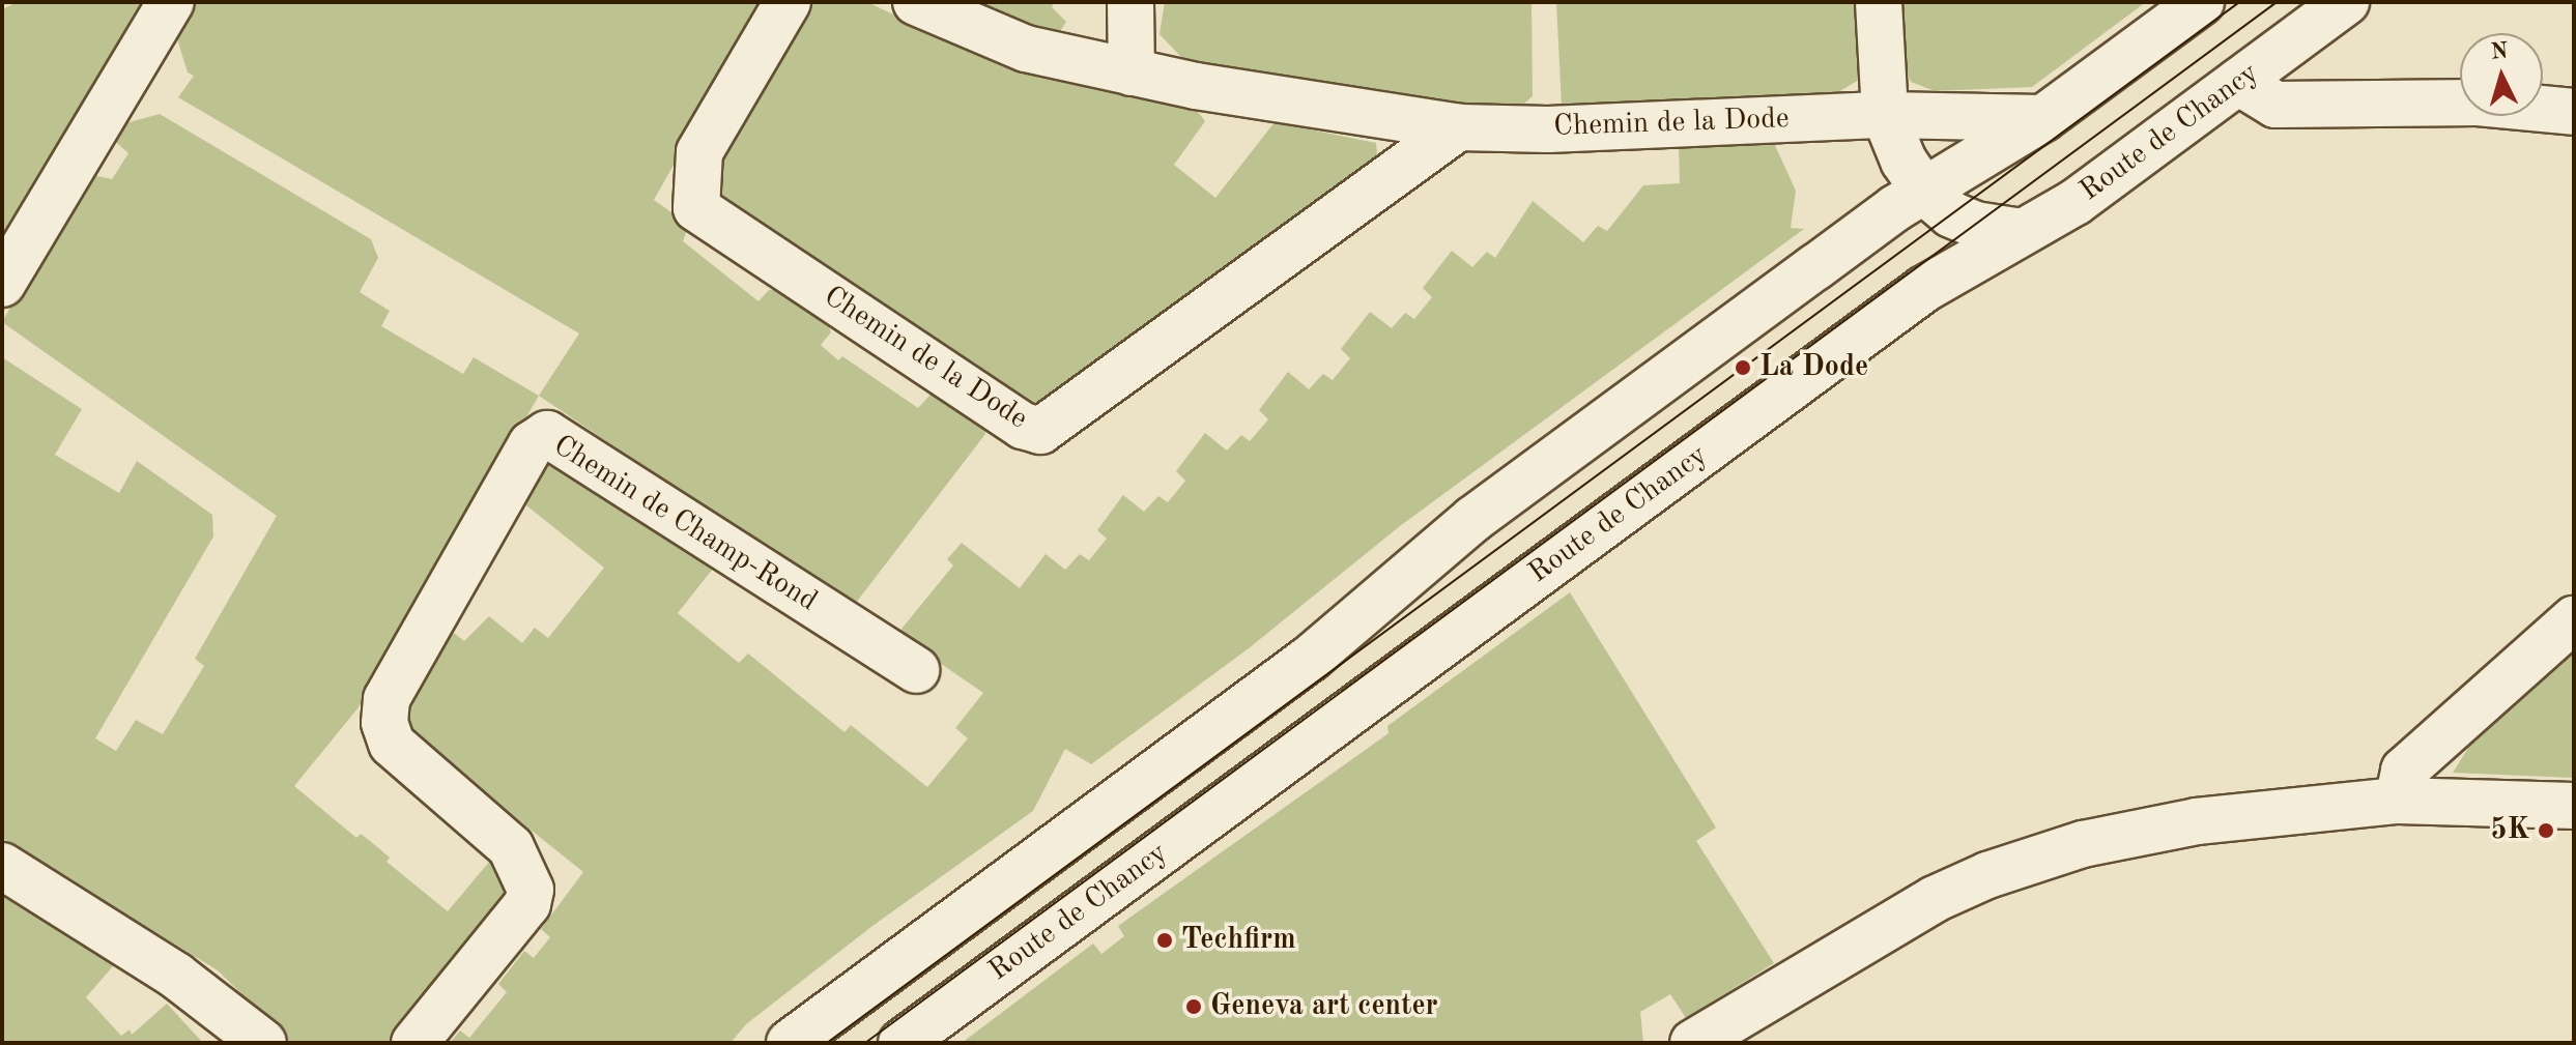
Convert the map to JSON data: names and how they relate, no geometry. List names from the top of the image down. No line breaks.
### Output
{"streets":{"street":["Chemin de la Dode","Route de Chancy","Chemin de Champ-Rond"]},"places":["La Dode","5K","Techfirm","Geneva art center"],"north":"top"}
